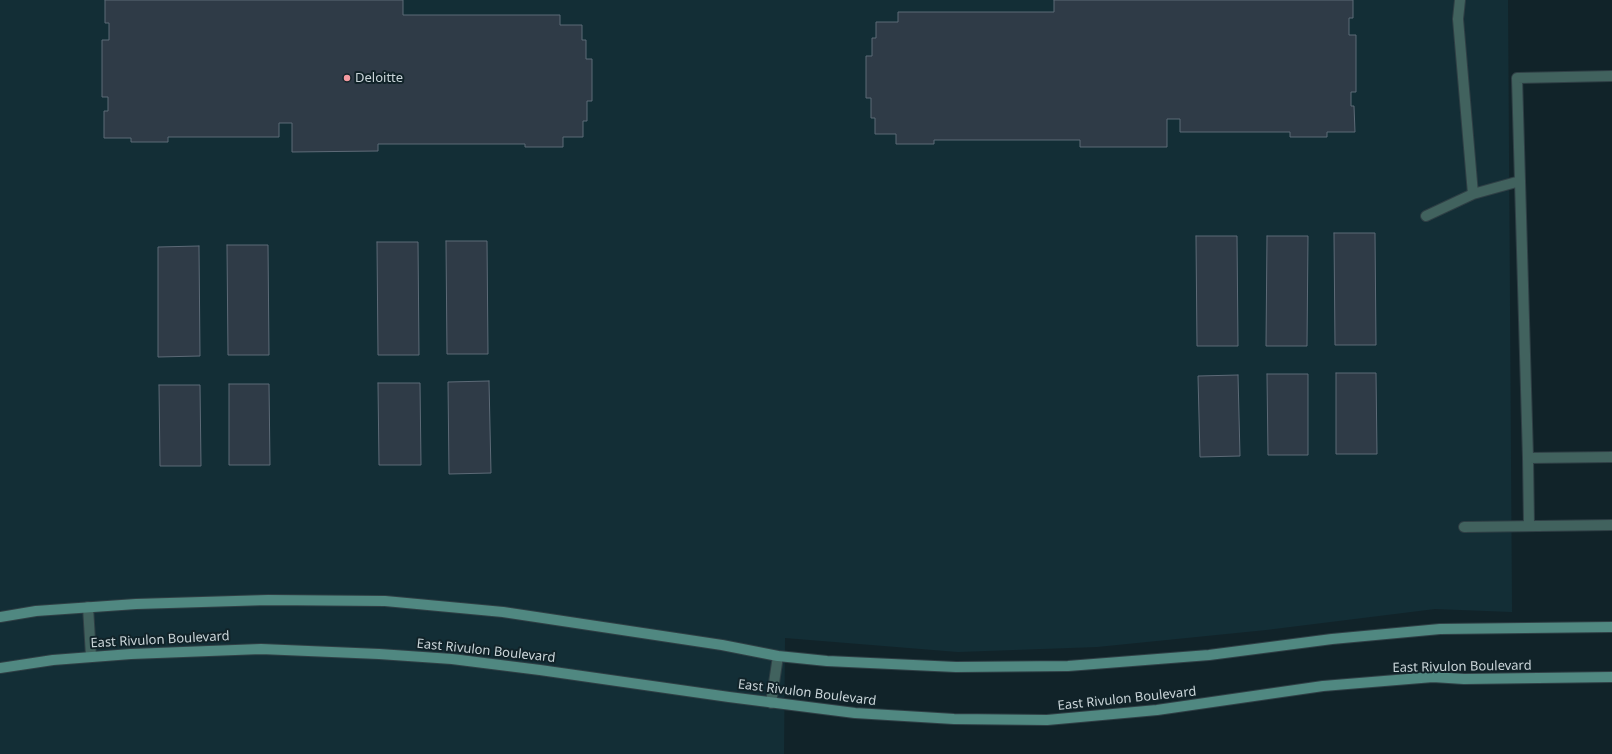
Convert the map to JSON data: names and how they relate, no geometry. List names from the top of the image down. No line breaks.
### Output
{"streets":{"street":["East Rivulon Boulevard"]},"places":["Deloitte"]}
